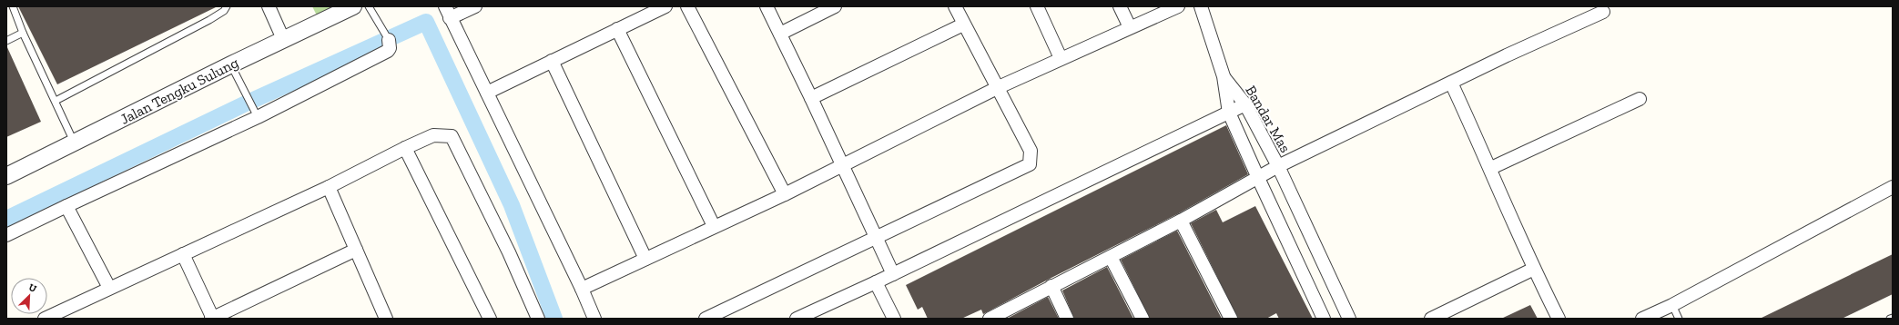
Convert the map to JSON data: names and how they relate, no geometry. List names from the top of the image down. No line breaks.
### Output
{"streets":{"street":["Jalan Tengku Sulung","Bandar Mas"]},"north":"top right"}
